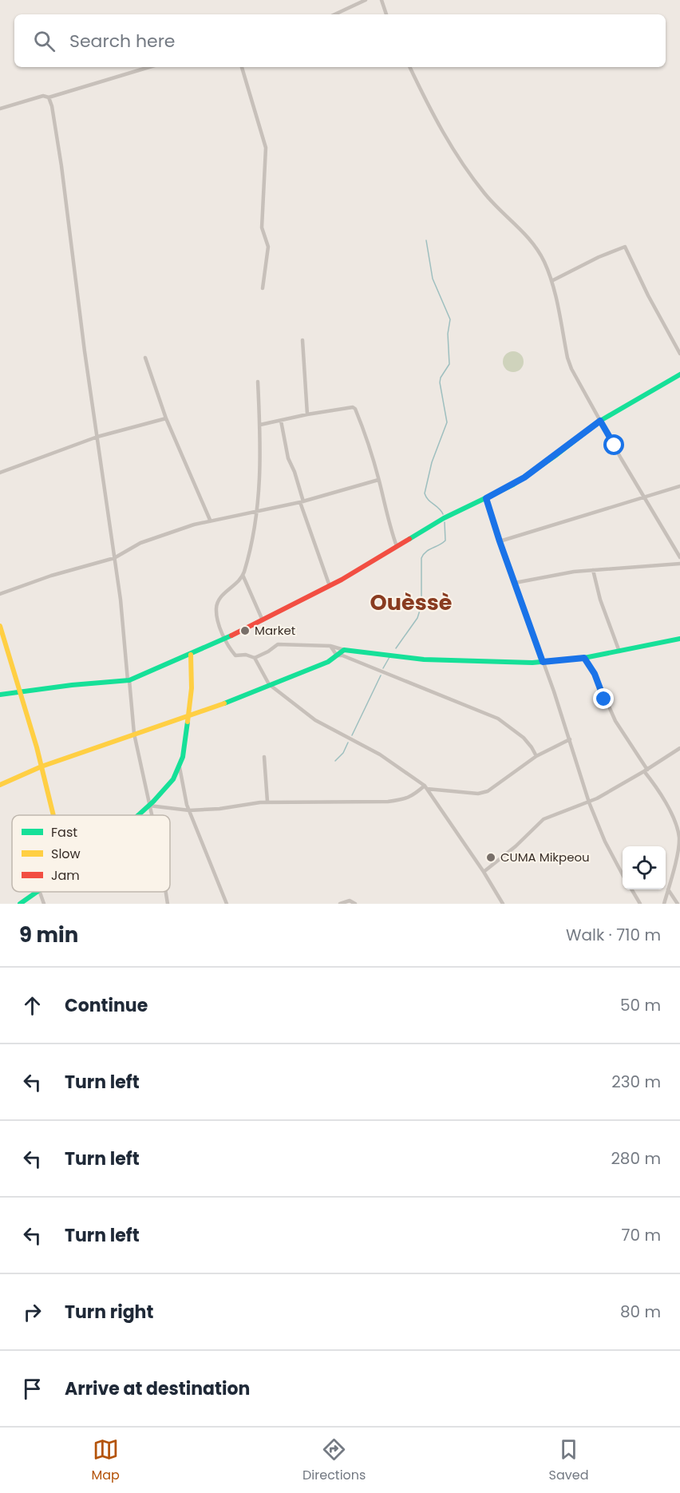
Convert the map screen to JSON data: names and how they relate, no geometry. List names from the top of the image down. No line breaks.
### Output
{"districts":["Ouèssè"],"places":["Market","CUMA Mikpeou"],"legend":["Fast","Slow","Jam"],"page":{"search":"Search here","heading":["9 min","Walk · 710 m"],"list":[["Continue","50 m"],["Turn left","230 m"],["Turn left","280 m"],["Turn left","70 m"],["Turn right","80 m"],"Arrive at destination"],"nav":["Map","Directions","Saved"]}}
